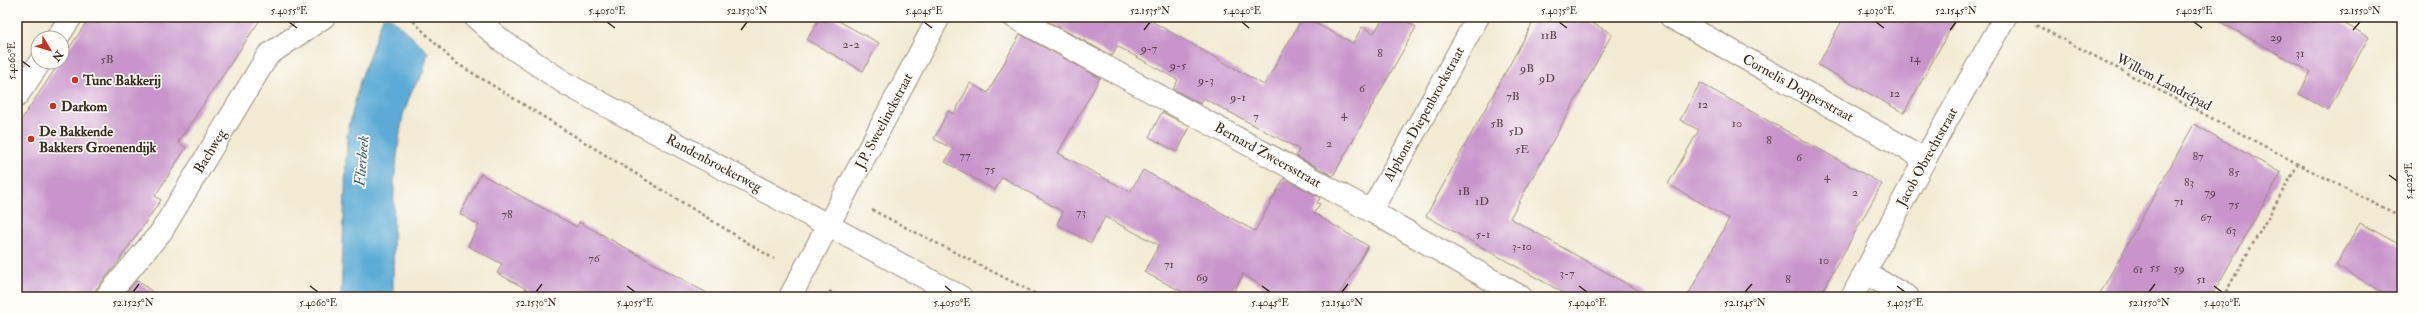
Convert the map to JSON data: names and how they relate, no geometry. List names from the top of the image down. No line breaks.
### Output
{"streets":{"street":["Cornelis Dopperstraat","Alphons Diepenbrockstraat","J.P. Sweelinckstraat","Bachweg","Bernard Zweersstraat","Jacob Obrechtstraat","Randenbroekerweg"],"path":["Willem Landrépad"]},"crossings":[["Cornelis Dopperstraat","Jacob Obrechtstraat"],["Alphons Diepenbrockstraat","Bernard Zweersstraat"],["J.P. Sweelinckstraat","Randenbroekerweg"]],"water":["Flierbeek"],"places":["Tunc Bakkerij","Darkom","De Bakkende Bakkers Groenendijk"],"house_numbers":["11B","29","2-2","9-7","8","31","14","5B","9-5","9B","9D","9-3","6","12","7B","9-1","12","4","7","5B","10","5D","8","2","5E","77","87","6","75","85","4","83","1B","2","79","1D","71","75","73","78","67","63","5-1","3-10","76","10","71","55","59","61","3-7","69","8","51"],"north":"bottom right","coordinates":["5.4055°E","5.4050°E","52.1530°N","5.4045°E","52.1535°N","5.4040°E","5.4035°E","5.4030°E","52.1545°N","5.4025°E","52.1550°N","5.4060°E","52.1525°N","52.1540°N"]}
